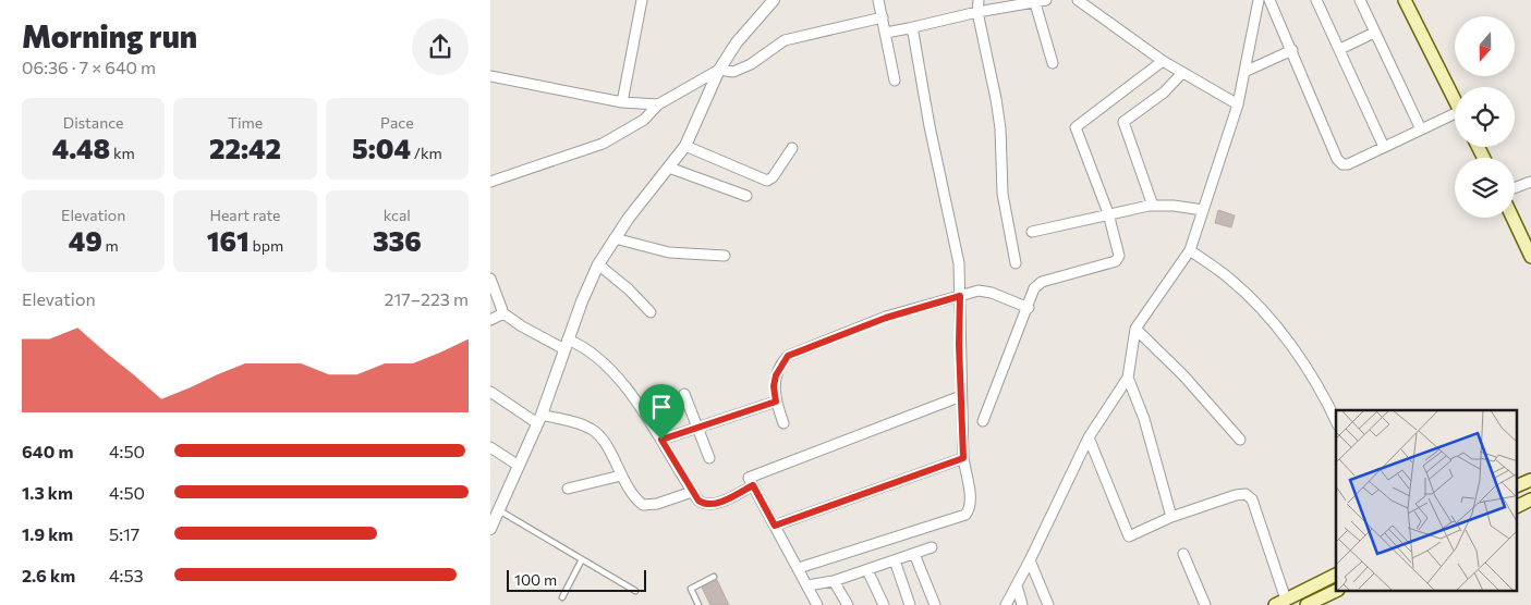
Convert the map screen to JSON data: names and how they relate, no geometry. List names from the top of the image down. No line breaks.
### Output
{"scale_bar":"100 m","north":"bottom","page":{"heading":["Morning run","06:36 · 7 × 640 m"],"stats":[["Distance","4.48 km"],["Time","22:42"],["Pace","5:04 /km"],["Elevation","49 m"],["Heart rate","161 bpm"],["kcal","336"]],"chart":["Elevation","217–223 m"],"list":[{"name":"640 m","note":"4:50"},{"name":"1.3 km","note":"4:50"},{"name":"1.9 km","note":"5:17"},{"name":"2.6 km","note":"4:53"}],"scale":"100 m"}}
